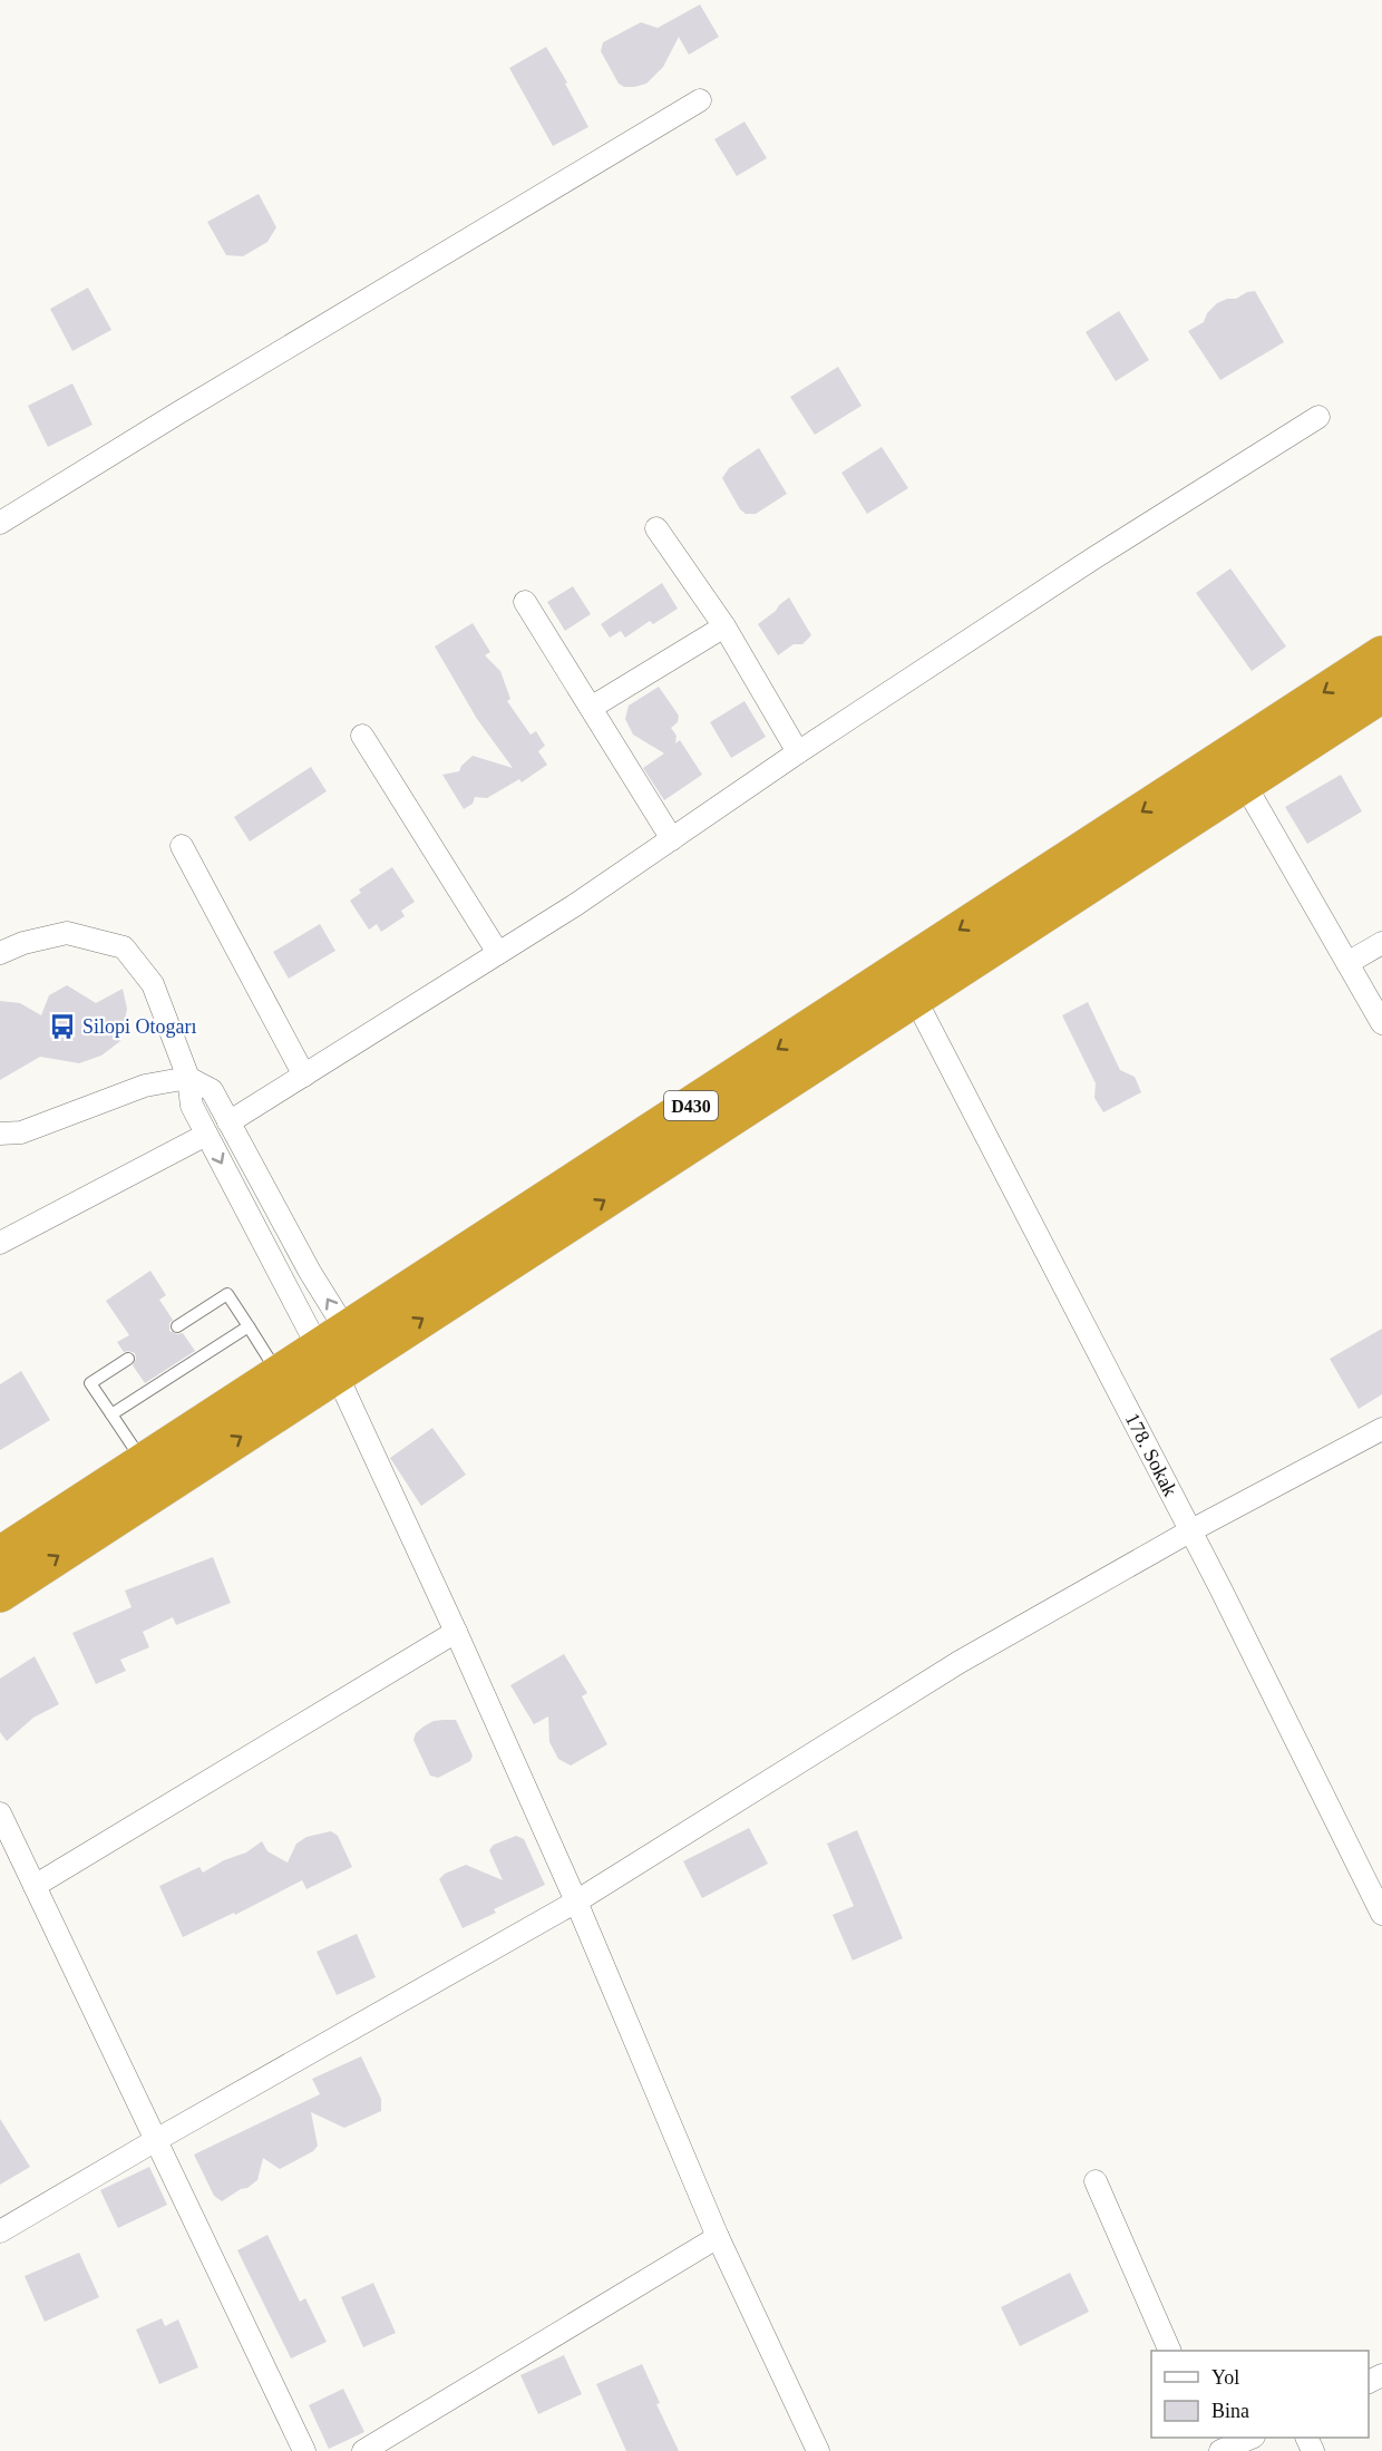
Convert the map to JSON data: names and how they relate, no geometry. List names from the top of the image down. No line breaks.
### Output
{"streets":{"highway":["D430"],"street":["178. Sokak"]},"crossings":[["D430","178. Sokak"]],"places":{"bus stop":["Silopi Otogarı"]},"legend":["Yol","Bina"]}
